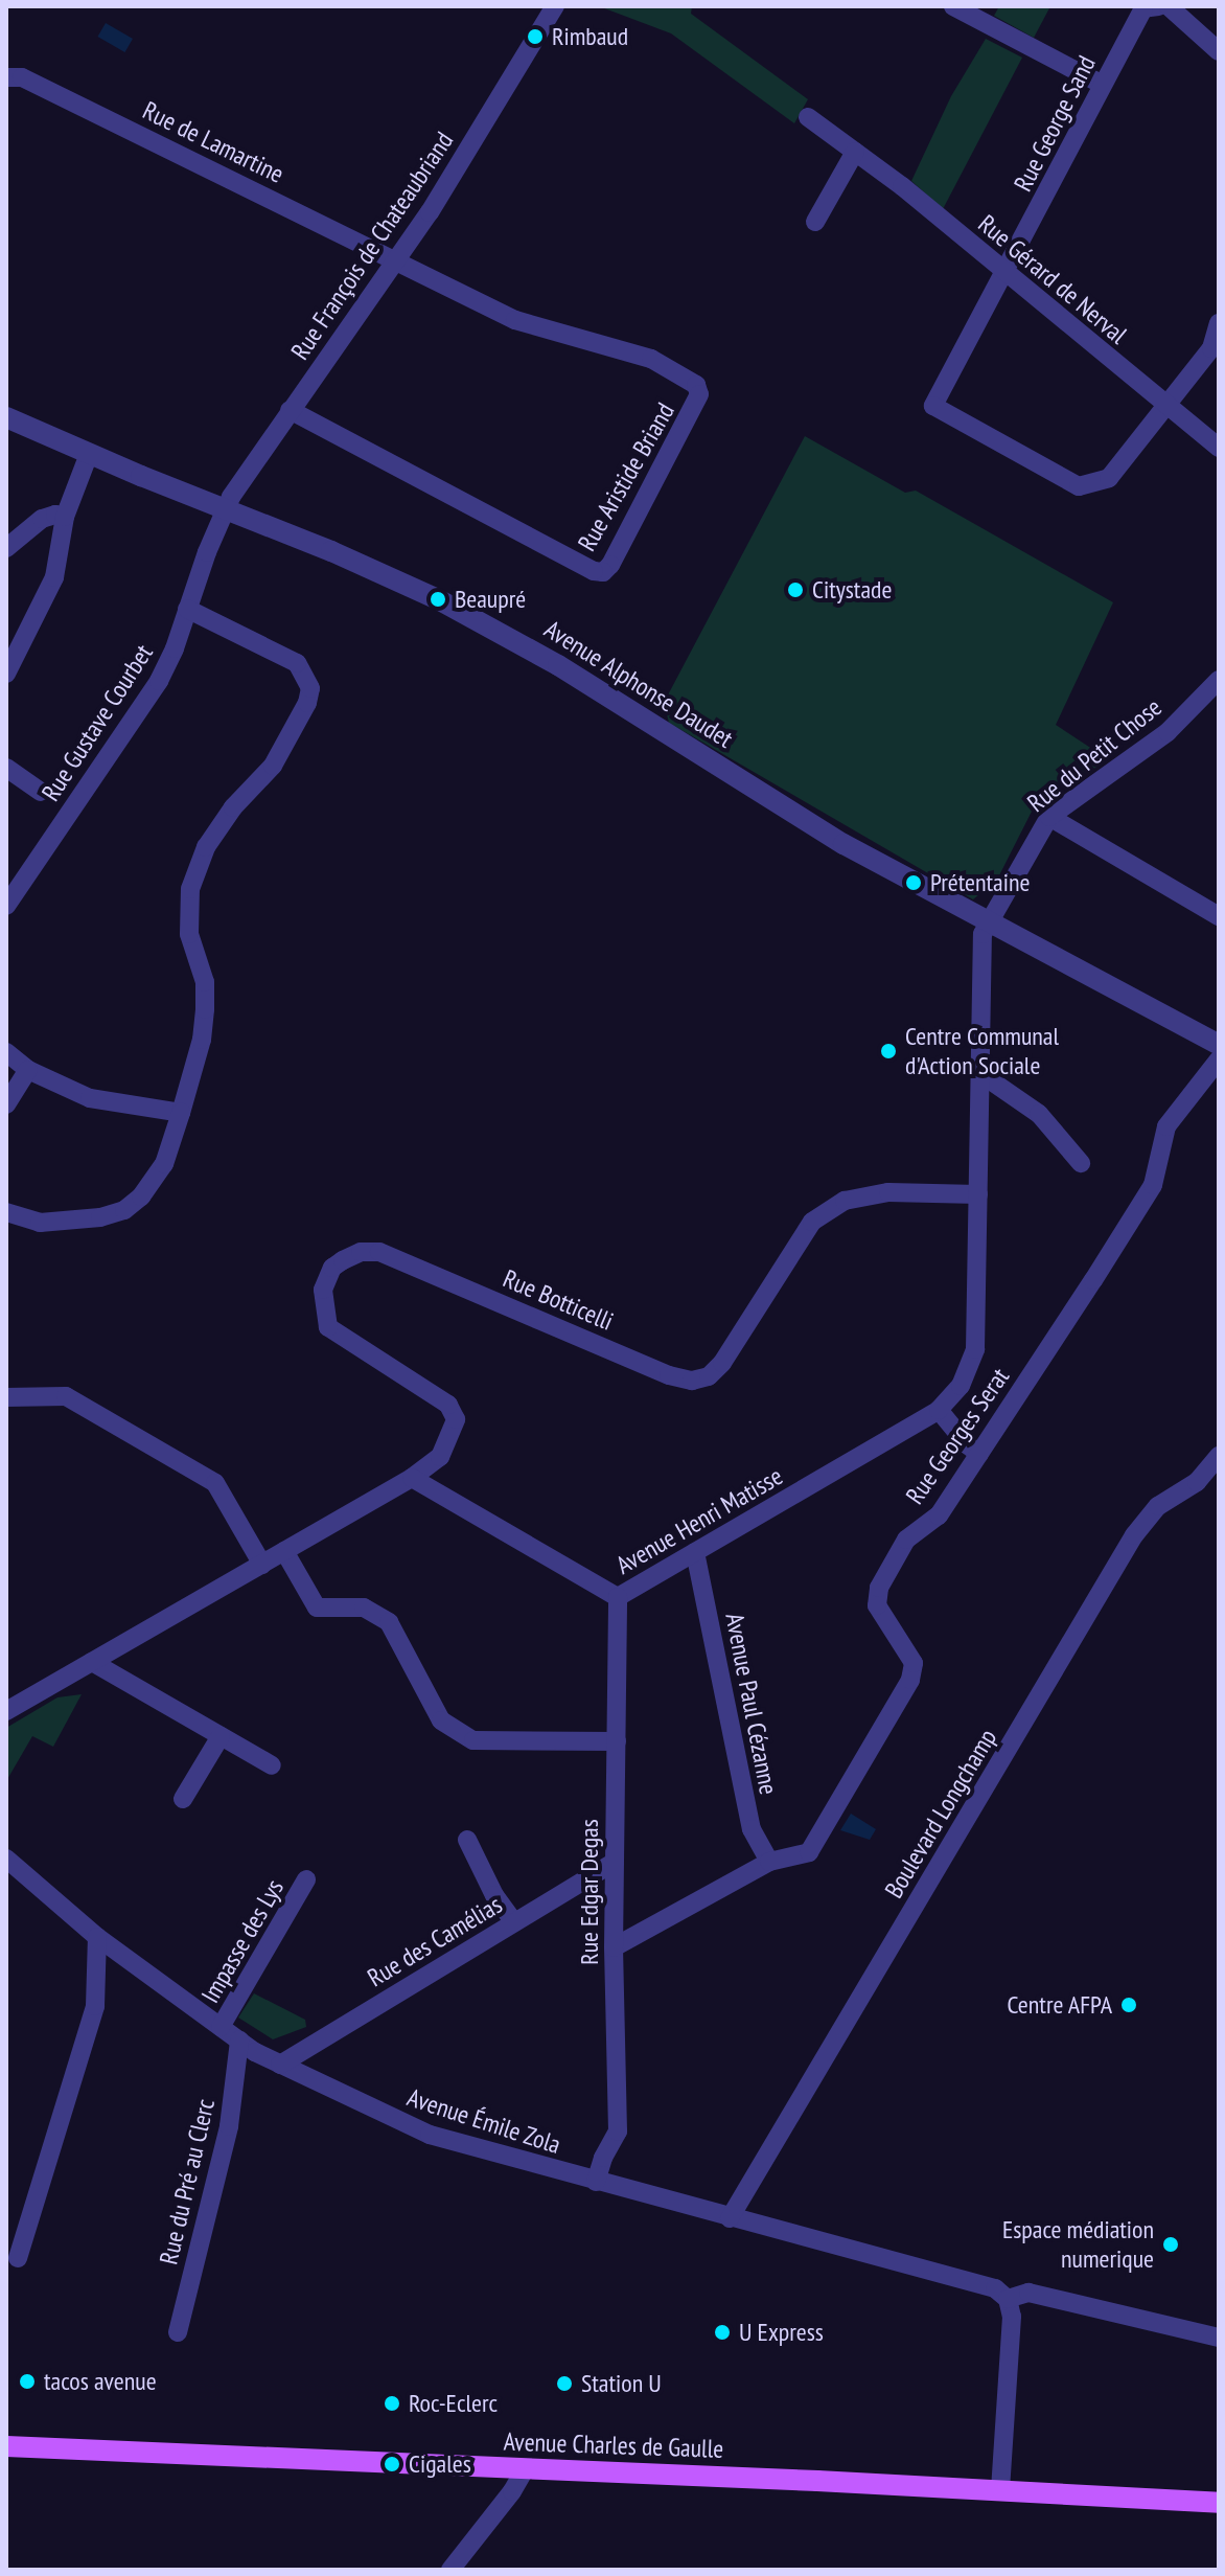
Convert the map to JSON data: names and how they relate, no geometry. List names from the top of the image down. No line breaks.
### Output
{"streets":{"main road":["Avenue Charles de Gaulle"],"street":["Rue George Sand","Rue de Lamartine","Rue François de Chateaubriand","Rue Gérard de Nerval","Rue Aristide Briand","Avenue Alphonse Daudet","Rue Gustave Courbet","Rue du Petit Chose","Rue Botticelli","Rue Georges Serat","Avenue Henri Matisse","Avenue Paul Cézanne","Boulevard Longchamp","Rue Edgar Degas","Impasse des Lys","Rue des Camélias","Avenue Émile Zola","Rue du Pré au Clerc"]},"crossings":[["Rue George Sand","Rue Gérard de Nerval"],["Rue de Lamartine","Rue François de Chateaubriand"],["Rue de Lamartine","Rue Aristide Briand"],["Rue François de Chateaubriand","Rue Aristide Briand"],["Rue François de Chateaubriand","Avenue Alphonse Daudet"],["Rue François de Chateaubriand","Rue Gustave Courbet"],["Avenue Alphonse Daudet","Rue Gustave Courbet"],["Avenue Alphonse Daudet","Rue du Petit Chose"],["Avenue Alphonse Daudet","Avenue Henri Matisse"],["Rue du Petit Chose","Avenue Henri Matisse"],["Rue Botticelli","Avenue Henri Matisse"],["Rue Georges Serat","Avenue Paul Cézanne"],["Rue Georges Serat","Rue Edgar Degas"],["Avenue Henri Matisse","Avenue Paul Cézanne"],["Avenue Henri Matisse","Rue Edgar Degas"],["Boulevard Longchamp","Avenue Émile Zola"],["Rue Edgar Degas","Rue des Camélias"],["Rue Edgar Degas","Avenue Émile Zola"],["Impasse des Lys","Avenue Émile Zola"],["Rue des Camélias","Avenue Émile Zola"],["Avenue Émile Zola","Rue du Pré au Clerc"]],"places":["Rimbaud","Citystade","Beaupré","Prétentaine","Centre Communal d'Action Sociale","Centre AFPA","Espace médiation numerique","U Express","tacos avenue","Station U","Roc-Eclerc","Cigales"]}
